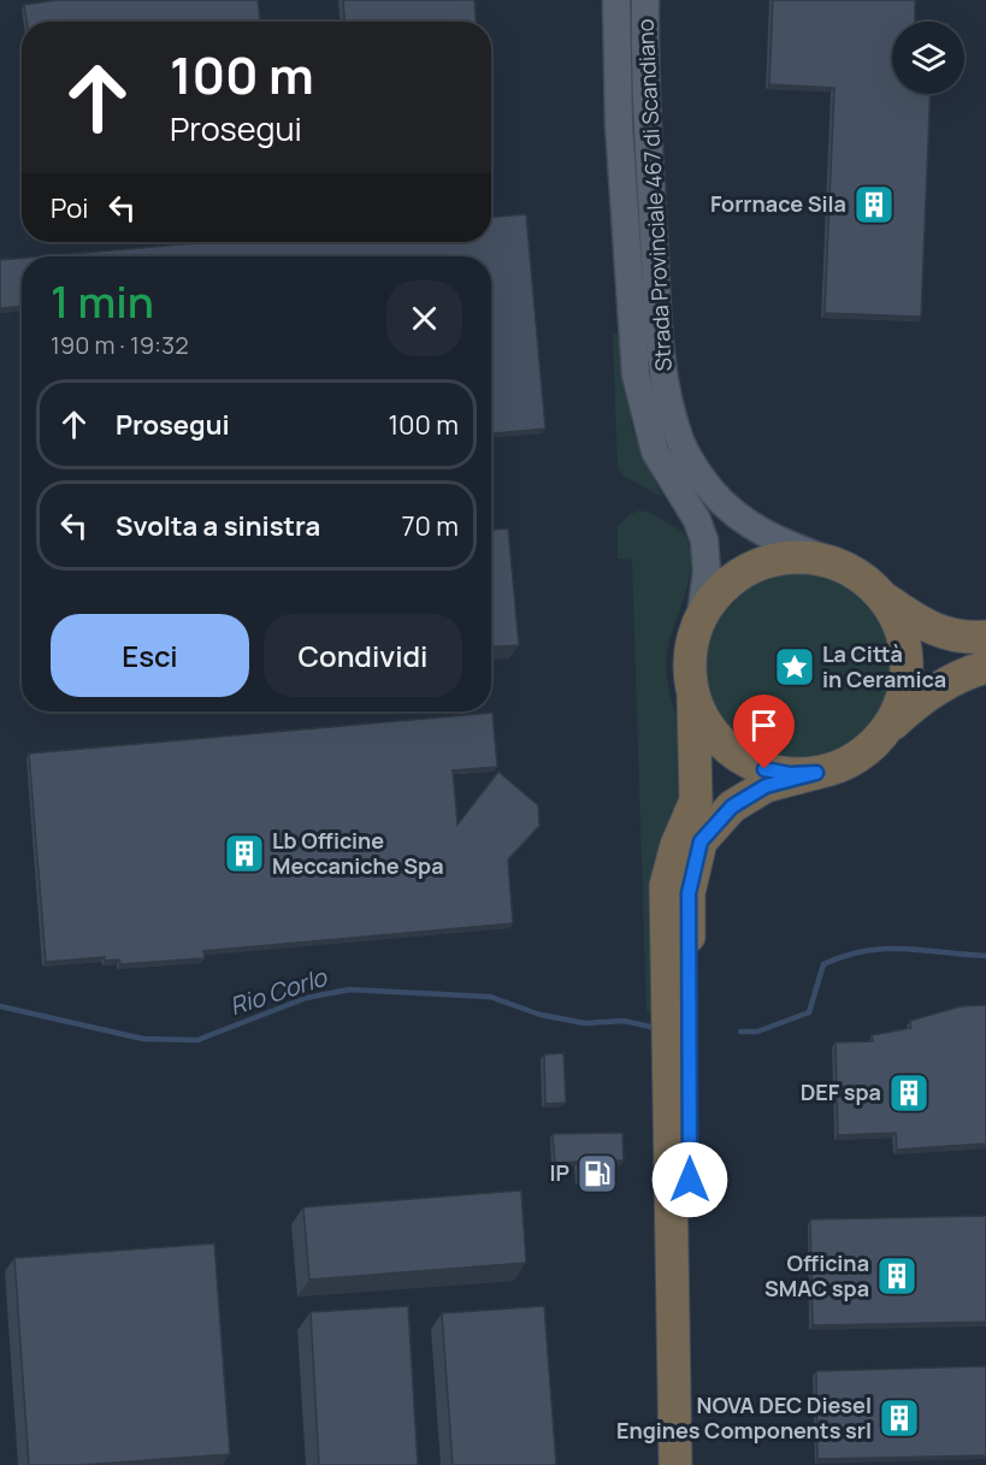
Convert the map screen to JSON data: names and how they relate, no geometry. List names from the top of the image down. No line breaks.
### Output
{"streets":{"highway":["Strada Provinciale 467 di Scandiano"]},"water":["Rio Corlo"],"places":{"building":["Forrnace Sila","Lb Officine Meccaniche Spa","DEF spa","Officina SMAC spa","NOVA DEC Diesel Engines Components srl"],"place":["La Città in Ceramica"],"fuel station":["IP"]},"page":{"turn":["100 m","Prosegui"],"then":"Poi","heading":["1 min","190 m · 19:32"],"list":[{"name":"Prosegui","value":"100 m"},{"name":"Svolta a sinistra","value":"70 m"}],"buttons":["Esci","Condividi"]}}
